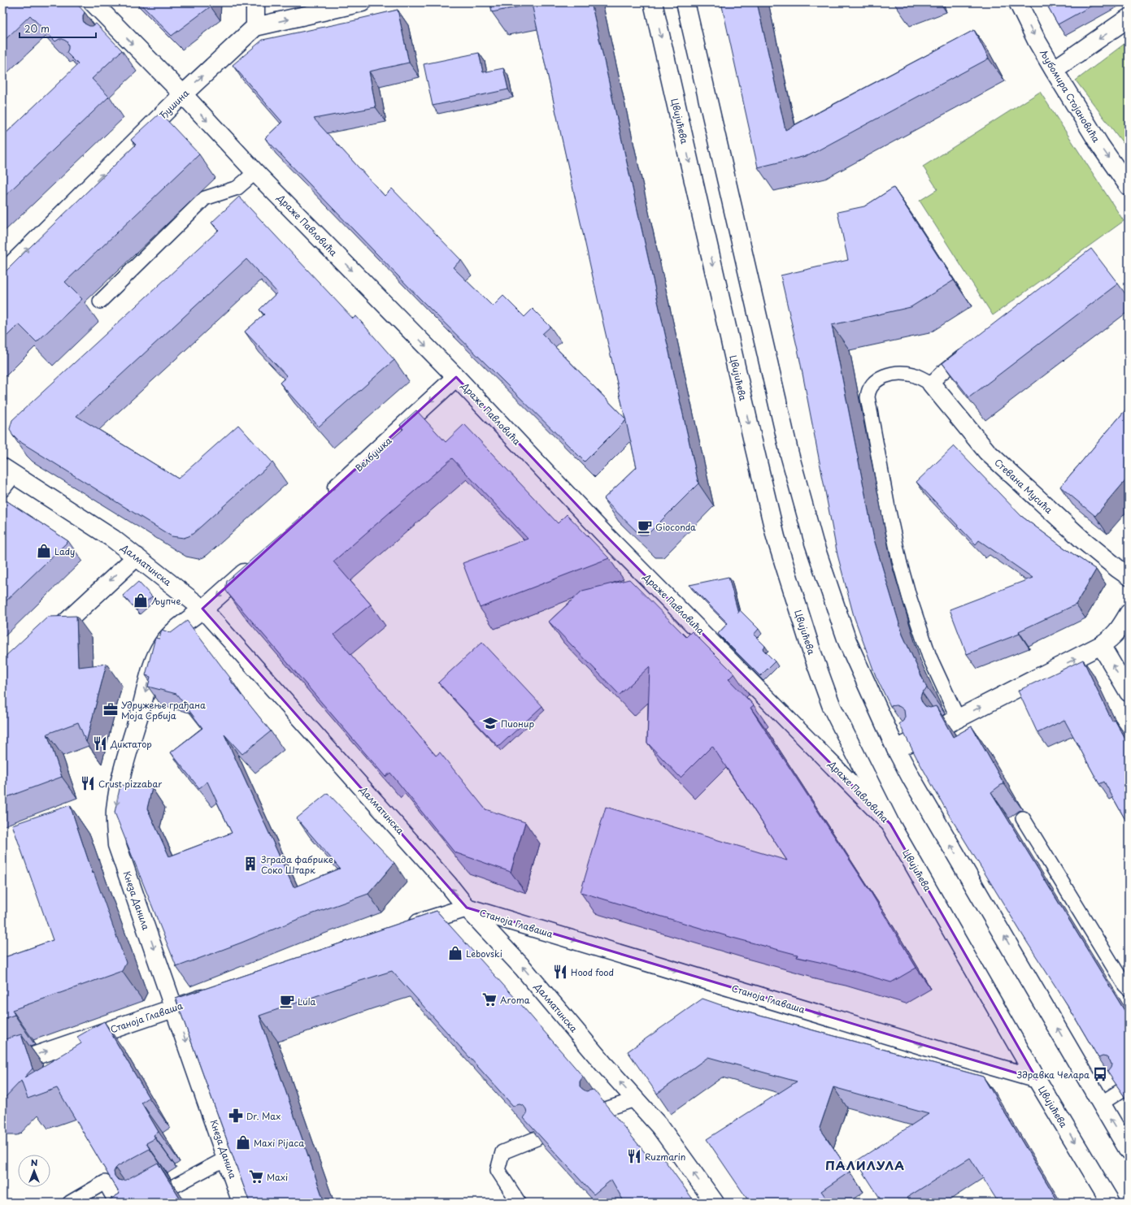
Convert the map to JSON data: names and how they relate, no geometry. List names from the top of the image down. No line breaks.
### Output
{"streets":{"street":["Љубомира Стојановића","Ђушина","Цвијићева","Драже Павловића","Велбушка","Стевана Мусића","Далматинска","Кнеза Данила","Станоја Главаша"]},"crossings":[["Ђушина","Драже Павловића"],["Цвијићева","Драже Павловића"],["Цвијићева","Станоја Главаша"],["Драже Павловића","Велбушка"],["Далматинска","Кнеза Данила"],["Далматинска","Станоја Главаша"],["Кнеза Данила","Станоја Главаша"]],"one_way":["Љубомира Стојановића","Ђушина","Драже Павловића","Велбушка","Далматинска","Кнеза Данила","Станоја Главаша"],"districts":["ПАЛИЛУЛА"],"places":{"cafe":["Gioconda","Lula"],"shop":["Lady","Љупче","Lebovski","Maxi Pijaca"],"office":["Удружење грађана Моја Србија"],"school or university":["Пионир"],"restaurant":["Диктатор","Crust pizzabar","Hood food","Ruzmarin"],"building":["Зграда фабрике Соко Штарк"],"supermarket":["Aroma","Maxi"],"bus stop":["Здравка Челара"],"pharmacy":["Dr. Max"]},"scale_bar":"20 m","north":"top"}
